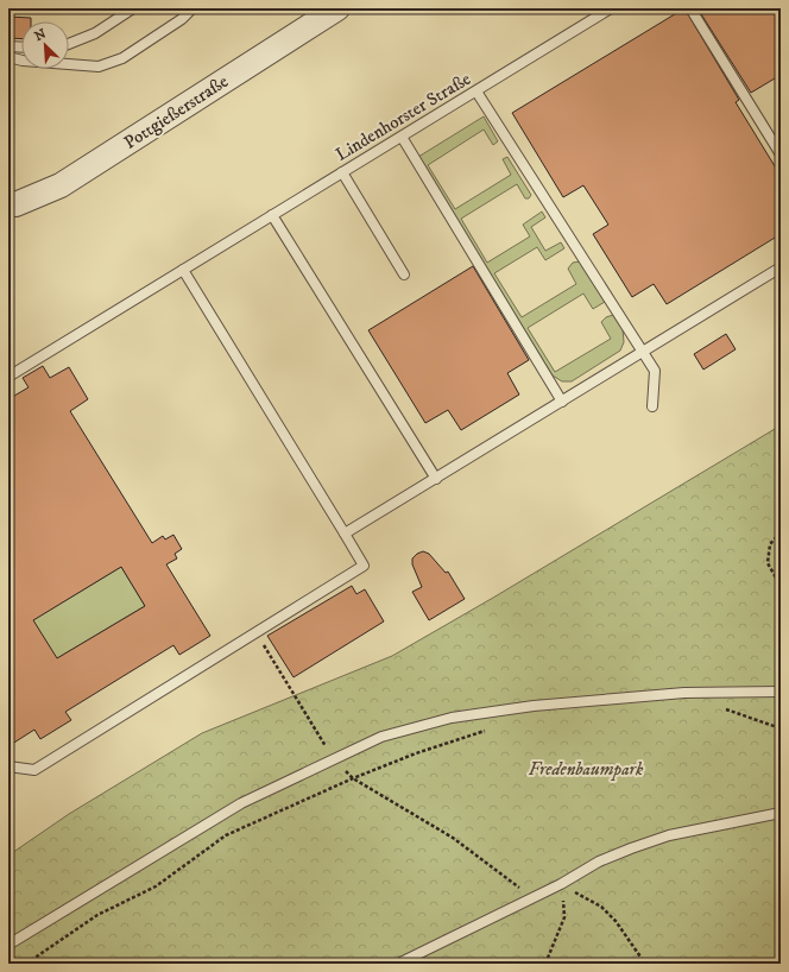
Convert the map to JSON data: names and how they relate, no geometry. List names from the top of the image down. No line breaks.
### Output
{"streets":{"street":["Pottgießerstraße"],"lane":["Lindenhorster Straße"]},"parks":["Fredenbaumpark"],"north":"top left"}
